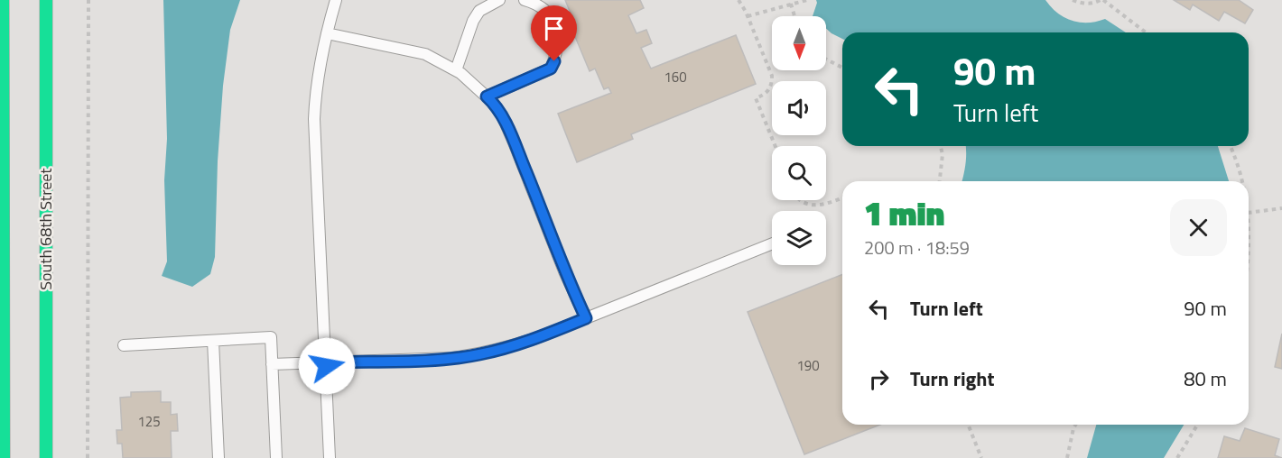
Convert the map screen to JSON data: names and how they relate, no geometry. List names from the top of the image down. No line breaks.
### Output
{"streets":{"street":["South 68th Street"]},"house_numbers":["160","190","125"],"north":"bottom","page":{"turn":["90 m","Turn left"],"heading":["1 min","200 m · 18:59"],"list":[{"name":"Turn left","value":"90 m"},{"name":"Turn right","value":"80 m"}]}}
